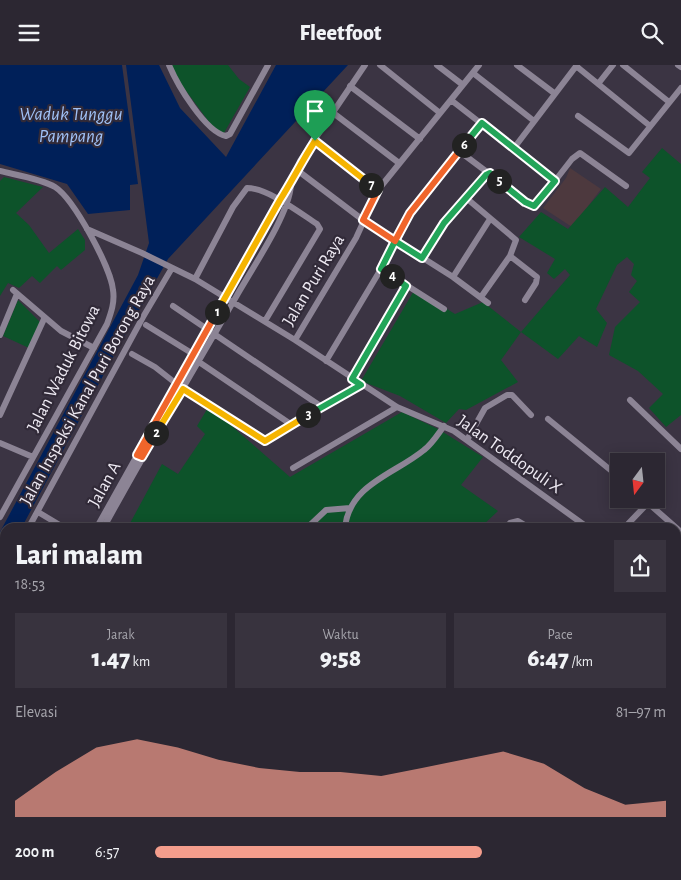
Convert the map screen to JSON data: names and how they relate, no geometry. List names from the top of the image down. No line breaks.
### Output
{"streets":{"street":["Jalan Puri Raya","Jalan Waduk Bitowa","Jalan Inspeksi Kanal Puri Borong Raya","Jalan Toddopuli X","Jalan A"]},"crossings":[["Jalan Puri Raya","Jalan Toddopuli X"],["Jalan Waduk Bitowa","Jalan Toddopuli X"],["Jalan Inspeksi Kanal Puri Borong Raya","Jalan Toddopuli X"],["Jalan Toddopuli X","Jalan A"]],"water":["Waduk Tunggu Pampang"],"north":"bottom","page":{"header":"Fleetfoot","pins":["6","5","7","4","1","3","2"],"heading":["Lari malam","18:53"],"stats":[["Jarak","1.47 km"],["Waktu","9:58"],["Pace","6:47 /km"]],"chart":["Elevasi","81–97 m"],"list":[{"name":"200 m","note":"6:57"}]}}
